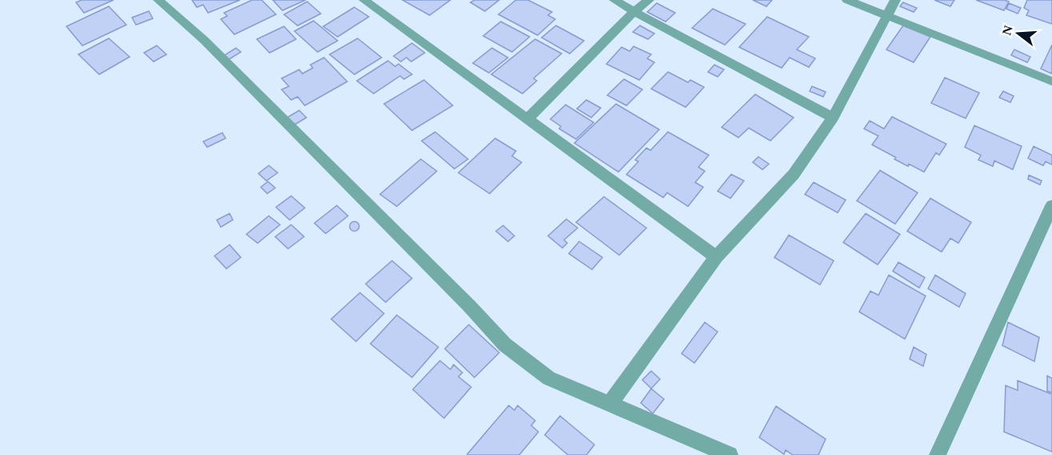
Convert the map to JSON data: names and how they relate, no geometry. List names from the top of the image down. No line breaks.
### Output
{"north":"left"}
